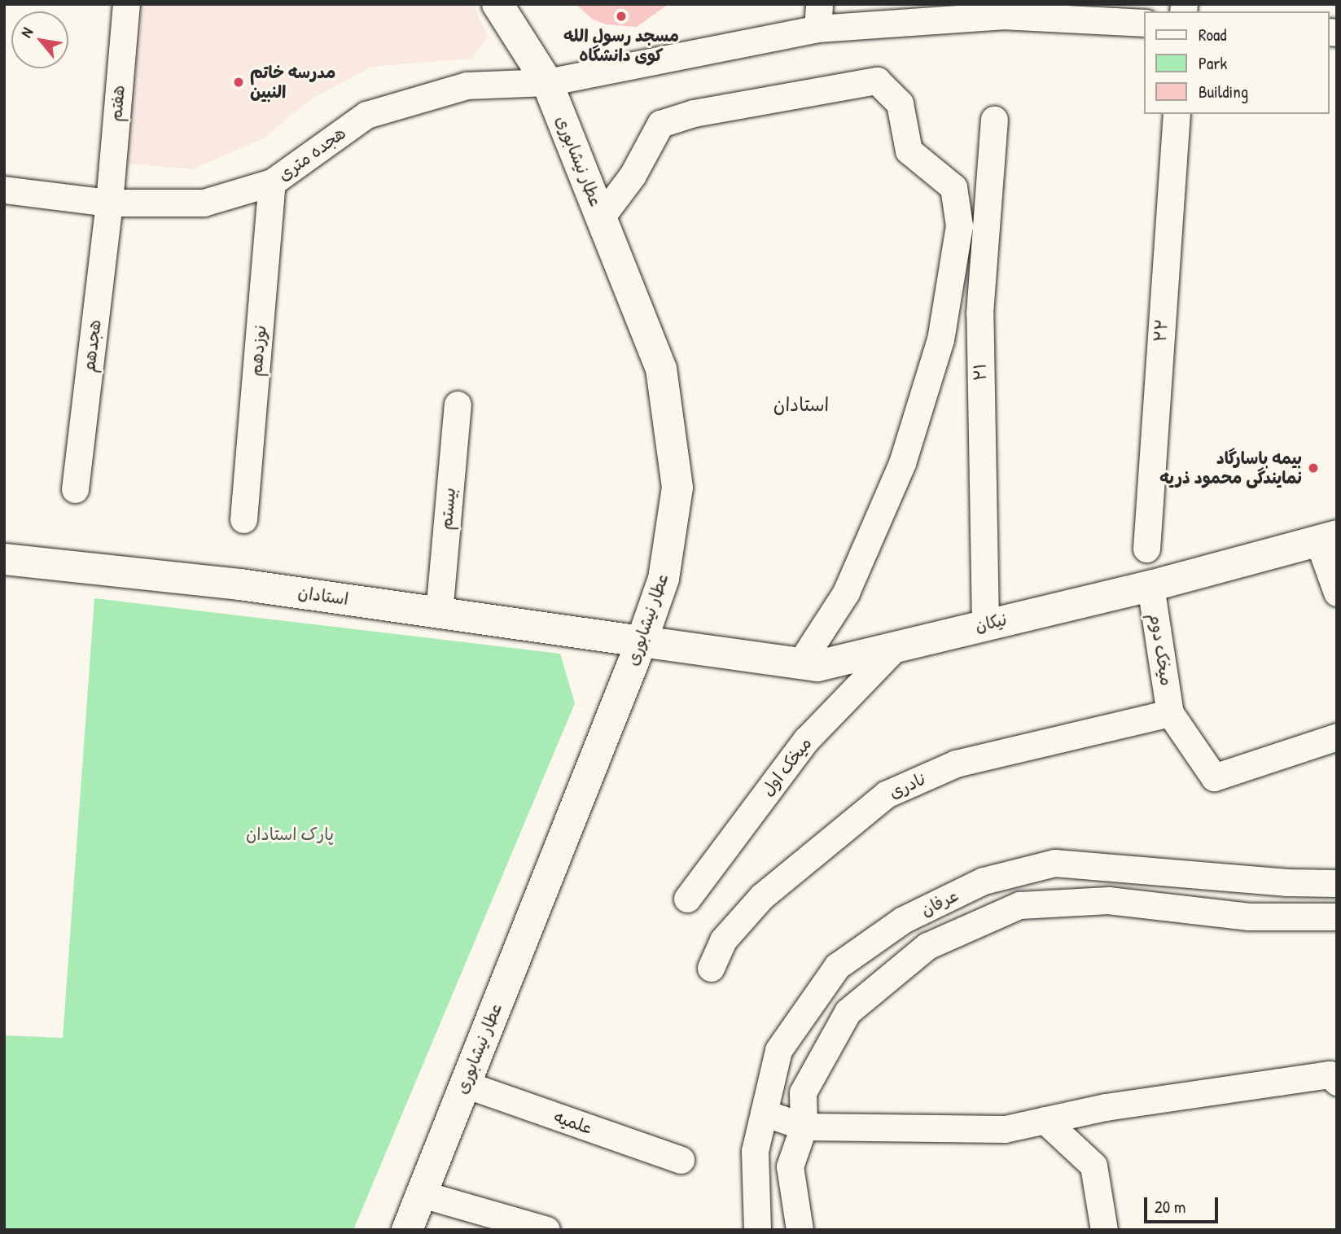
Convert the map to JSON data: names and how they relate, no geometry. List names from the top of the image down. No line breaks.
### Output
{"streets":{"main road":["عطار نیشابوری","استادان","نیکان"],"street":["هفتم","هجده متری","۲۲","هجدهم","نوزدهم","۲۱","بیستم","میخک دوم","میخک اول","نادری","عرفان","علمیه"]},"crossings":[["هفتم","هجده متری"],["هفتم","هجدهم"],["هجده متری","عطار نیشابوری"],["هجده متری","هجدهم"],["هجده متری","نوزدهم"],["عطار نیشابوری","استادان"],["عطار نیشابوری","نیکان"],["عطار نیشابوری","علمیه"],["۲۱","نیکان"],["بیستم","استادان"],["استادان","نیکان"],["نیکان","میخک دوم"],["نیکان","میخک اول"],["میخک دوم","نادری"]],"districts":["استادان"],"parks":["پارک استادان"],"places":["مسجد رسول الله کوی دانشگاه","مدرسه خاتم النبین","بیمه پاسارگاد نمایندگی محمود ذریه"],"legend":["Road","Park","Building"],"scale_bar":"20 m","north":"top left"}
